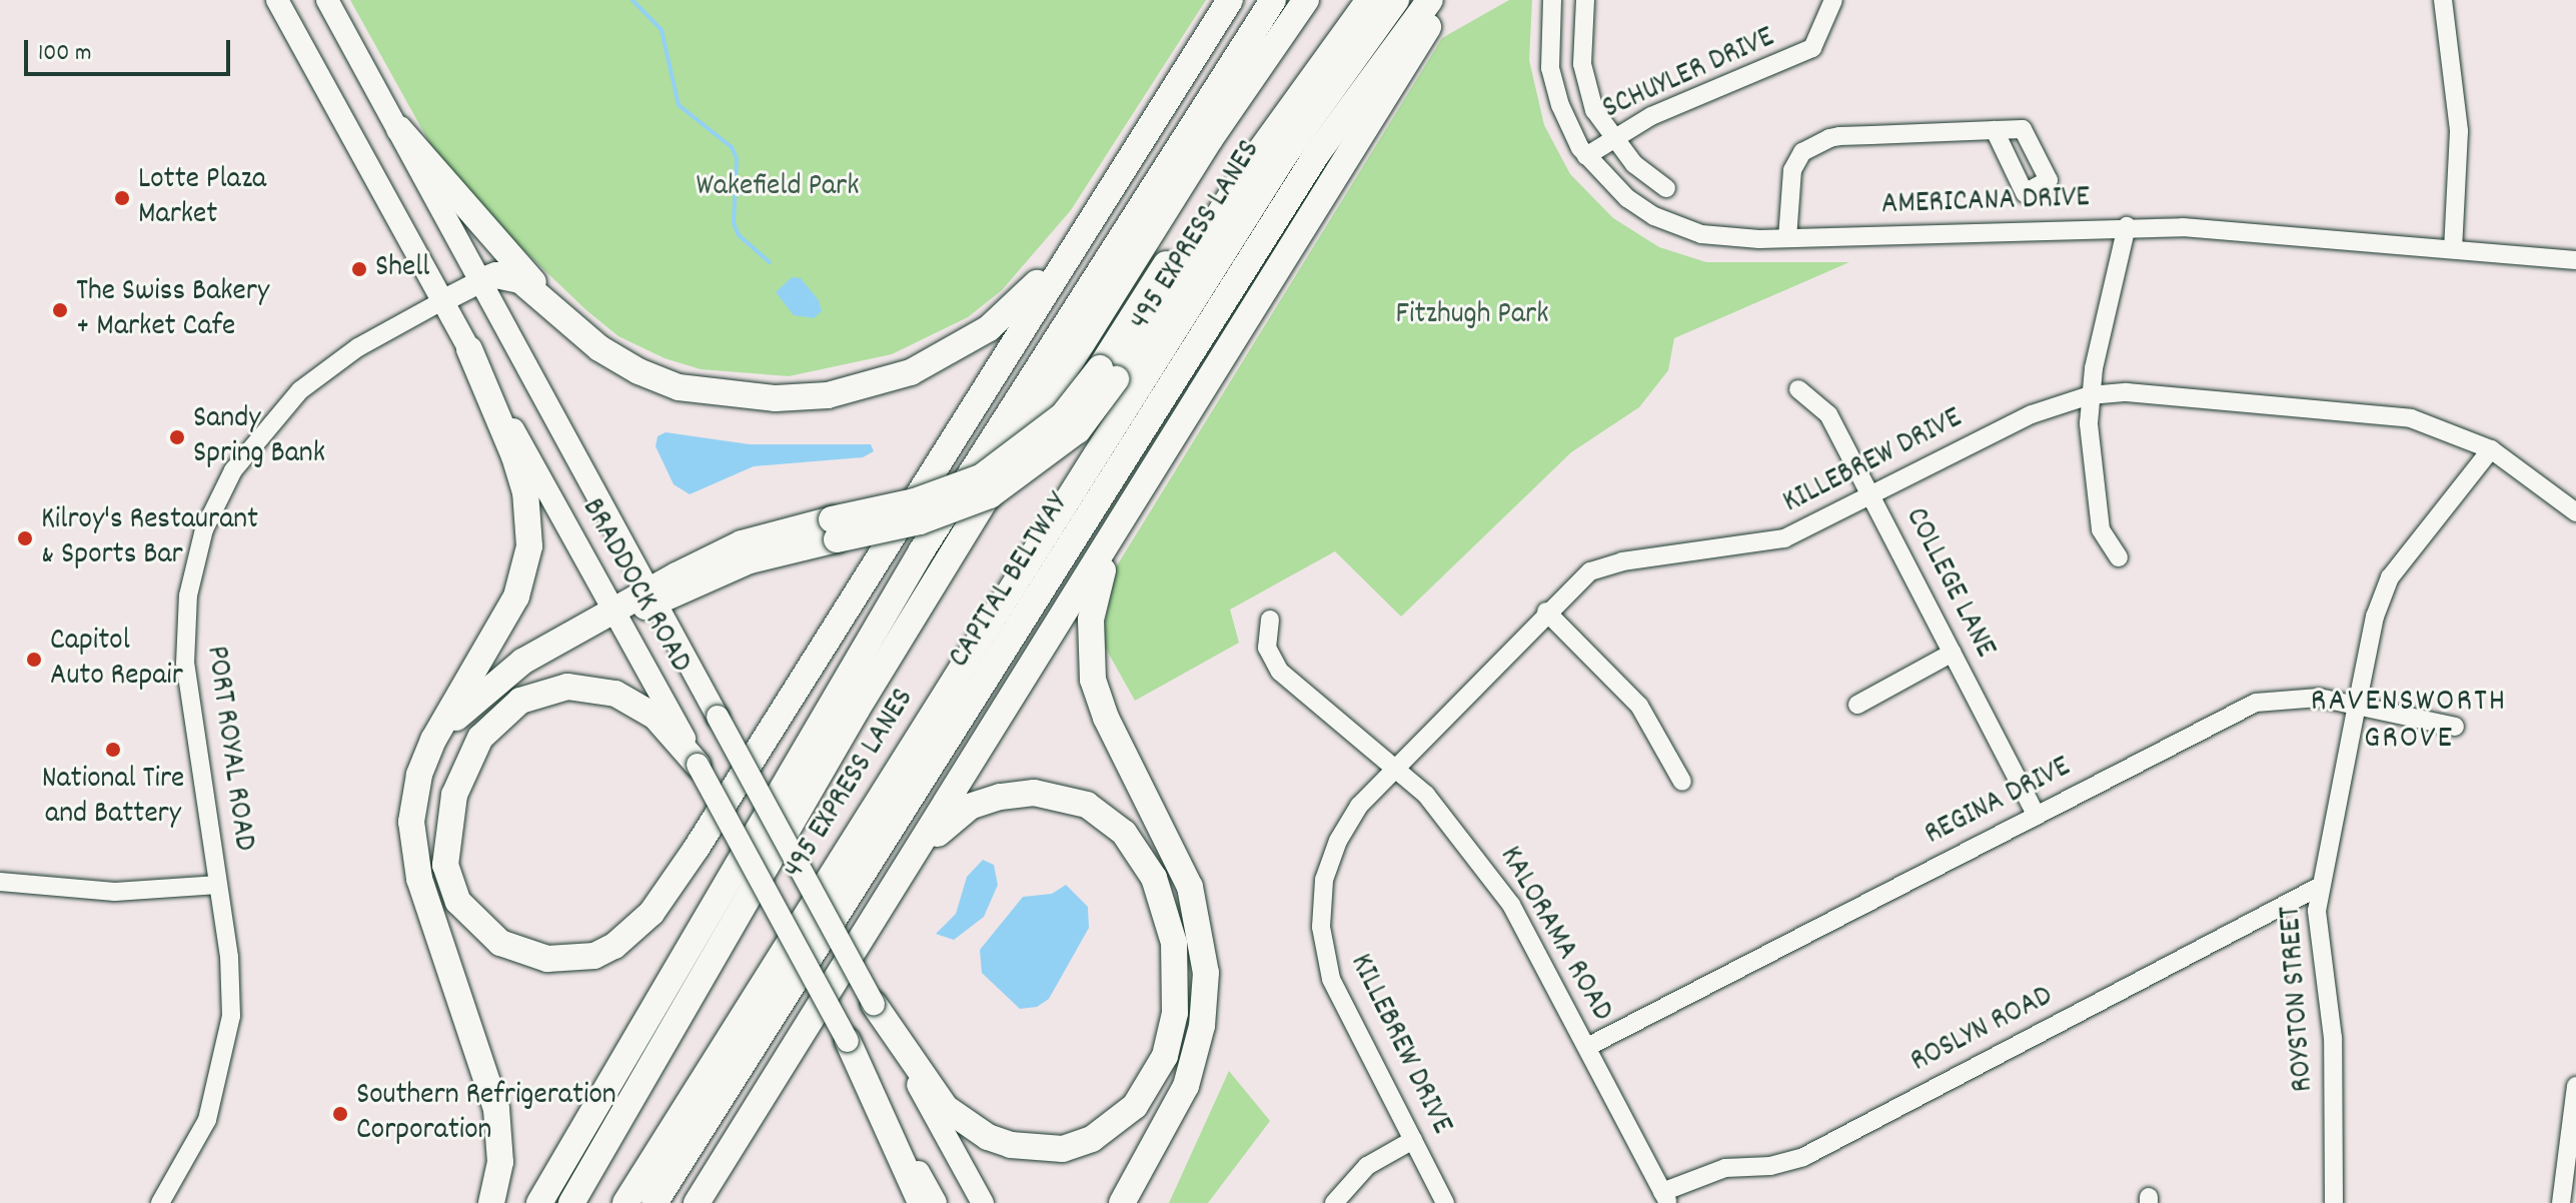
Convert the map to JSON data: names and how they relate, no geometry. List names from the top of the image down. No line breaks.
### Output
{"streets":{"highway":["495 EXPRESS LANES","CAPITAL BELTWAY"],"main road":["BRADDOCK ROAD"],"street":["SCHUYLER DRIVE","AMERICANA DRIVE","KILLEBREW DRIVE","COLLEGE LANE","PORT ROYAL ROAD","REGINA DRIVE","KALORAMA ROAD","ROYSTON STREET","ROSLYN ROAD"]},"crossings":[["SCHUYLER DRIVE","AMERICANA DRIVE"],["KILLEBREW DRIVE","COLLEGE LANE"],["KILLEBREW DRIVE","KALORAMA ROAD"],["KILLEBREW DRIVE","ROYSTON STREET"],["COLLEGE LANE","REGINA DRIVE"],["BRADDOCK ROAD","PORT ROYAL ROAD"],["REGINA DRIVE","KALORAMA ROAD"],["REGINA DRIVE","ROYSTON STREET"],["KALORAMA ROAD","ROSLYN ROAD"],["ROYSTON STREET","ROSLYN ROAD"]],"districts":["RAVENSWORTH GROVE"],"parks":["Wakefield Park","Fitzhugh Park"],"places":["Lotte Plaza Market","Shell","The Swiss Bakery + Market Cafe","Sandy Spring Bank","Kilroy's Restaurant & Sports Bar","Capitol Auto Repair","National Tire and Battery","Southern Refrigeration Corporation"],"scale_bar":"100 m"}
